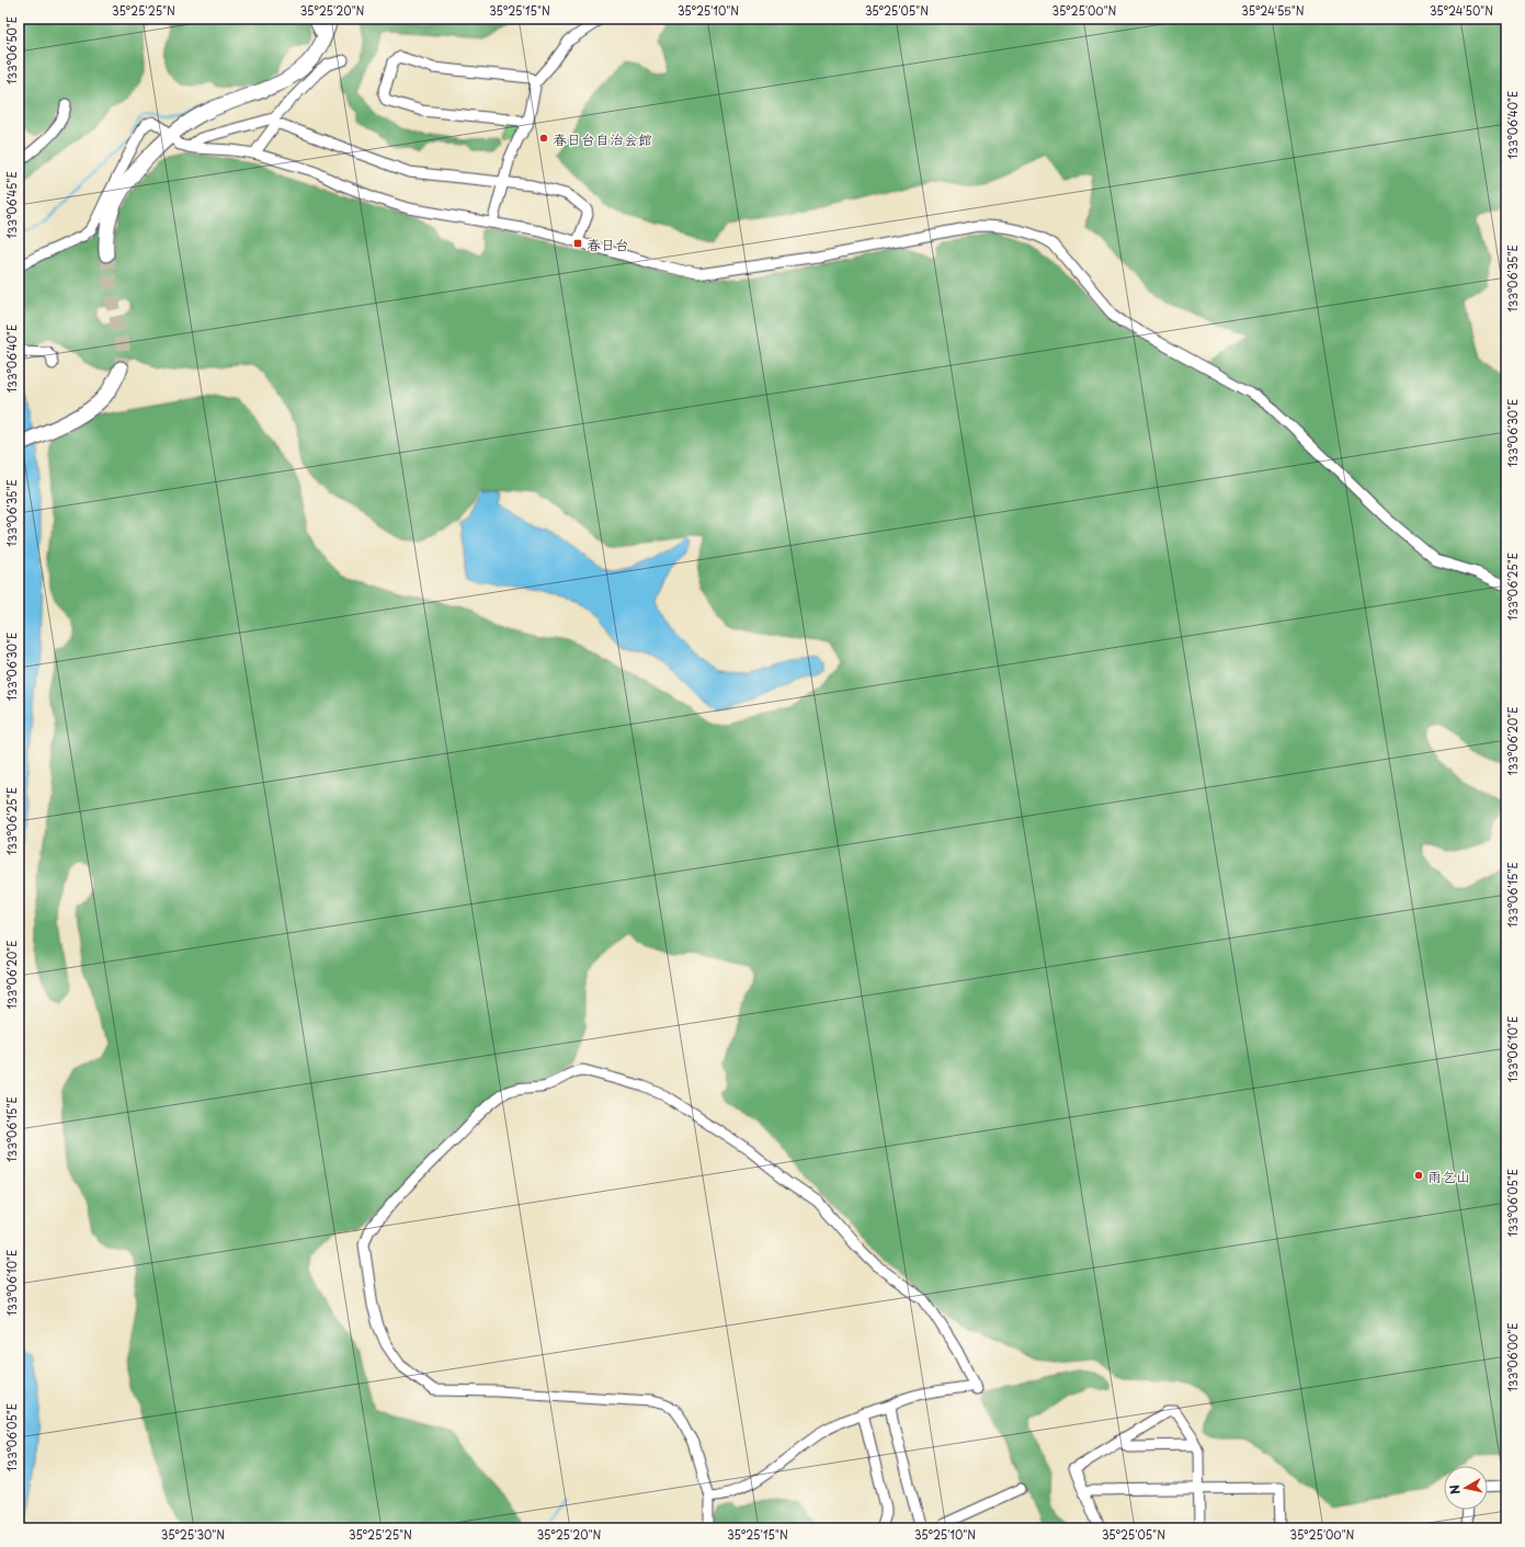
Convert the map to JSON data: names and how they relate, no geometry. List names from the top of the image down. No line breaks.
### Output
{"places":{"other":["春日台自治会館","雨乞山"],"transit":["春日台"]},"north":"left","coordinates":["35°25'25\"N","35°25'20\"N","35°25'15\"N","35°25'10\"N","35°25'05\"N","35°25'00\"N","35°24'55\"N","35°24'50\"N","133°06'50\"E","133°06'40\"E","133°06'45\"E","133°06'35\"E","133°06'30\"E","133°06'25\"E","133°06'20\"E","133°06'15\"E","133°06'10\"E","133°06'05\"E","133°06'00\"E","35°25'30\"N"]}
